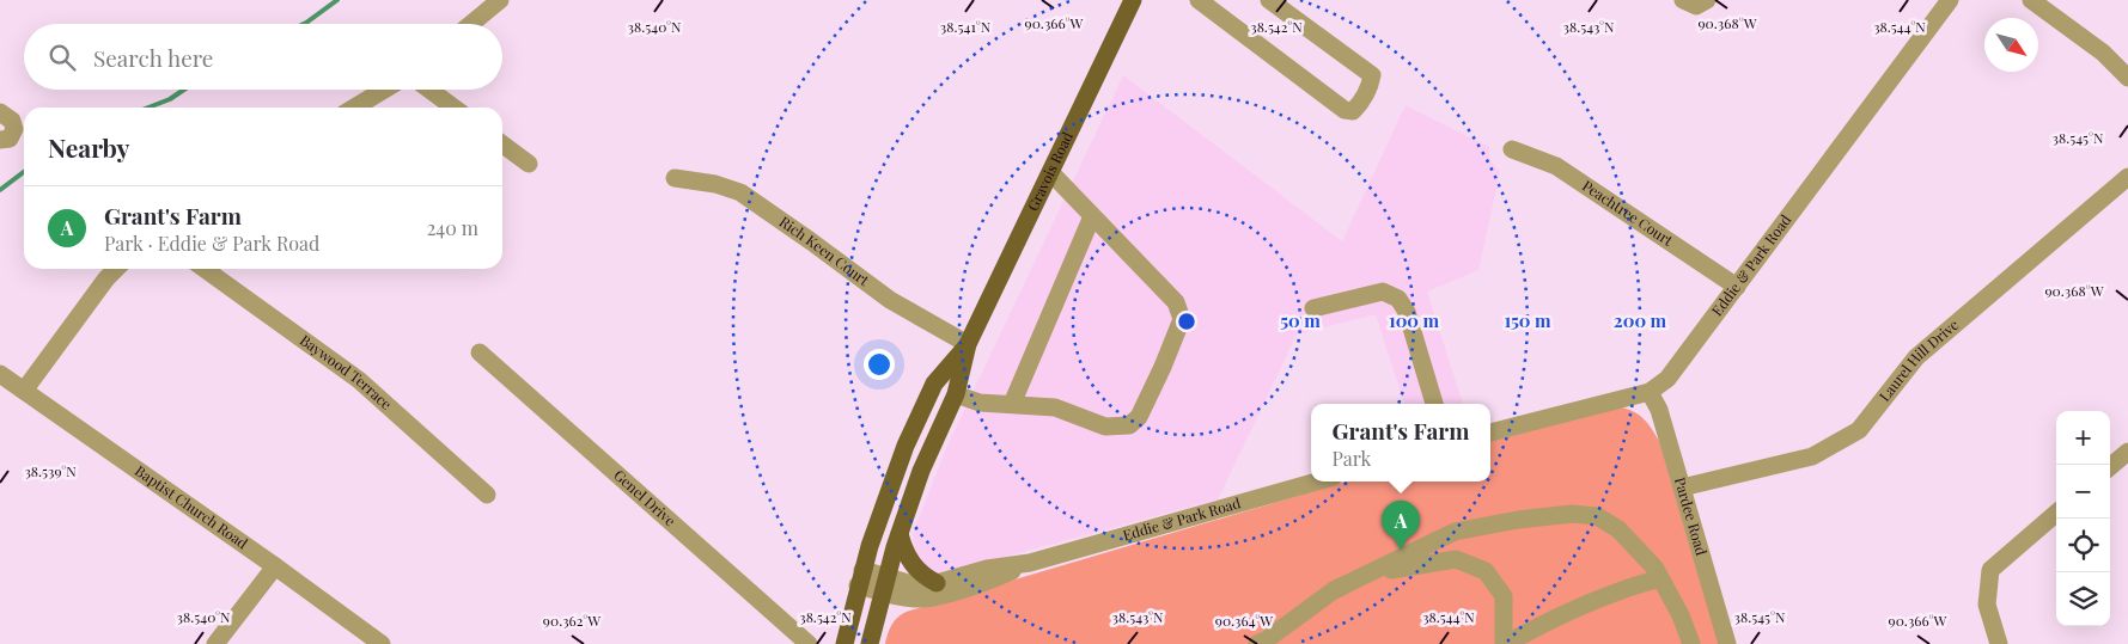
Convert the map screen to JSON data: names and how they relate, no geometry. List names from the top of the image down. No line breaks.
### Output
{"streets":{"main road":["Gravois Road"],"street":["Peachtree Court","Rich Keen Court","Eddie & Park Road","Laurel Hill Drive","Baywood Terrace","Genel Drive","Baptist Church Road","Pardee Road"]},"crossings":[["Gravois Road","Rich Keen Court"],["Gravois Road","Eddie & Park Road"],["Peachtree Court","Eddie & Park Road"],["Eddie & Park Road","Pardee Road"],["Laurel Hill Drive","Pardee Road"]],"north":"bottom right","page":{"search":"Search here","heading":"Nearby","list":[{"mark":"A","name":"Grant's Farm","note":"Park · Eddie & Park Road","value":"240 m"}],"popup":["Grant's Farm","Park"],"map_buttons":["+","−"],"pins":"A"},"coordinates":["90.366°W","90.368°W","38.540°N","38.541°N","38.542°N","38.543°N","38.544°N","38.545°N","38.539°N","90.362°W","90.364°W"],"rings":["50 m","100 m","150 m","200 m"]}
